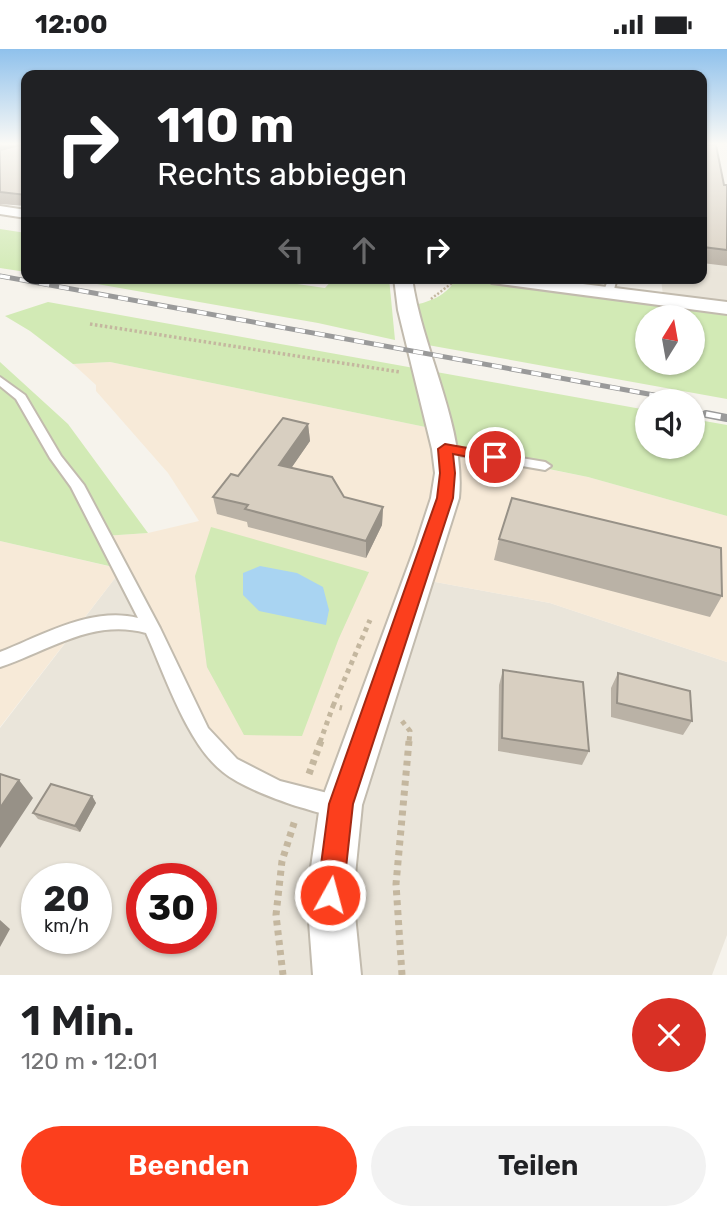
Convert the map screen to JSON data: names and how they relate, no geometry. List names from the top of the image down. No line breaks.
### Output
{"north":"top","page":{"status":"12:00","turn":["110 m","Rechts abbiegen"],"speed":"20 km/h","limit":"30","heading":["1 Min.","120 m · 12:01"],"buttons":["Beenden","Teilen"]}}
